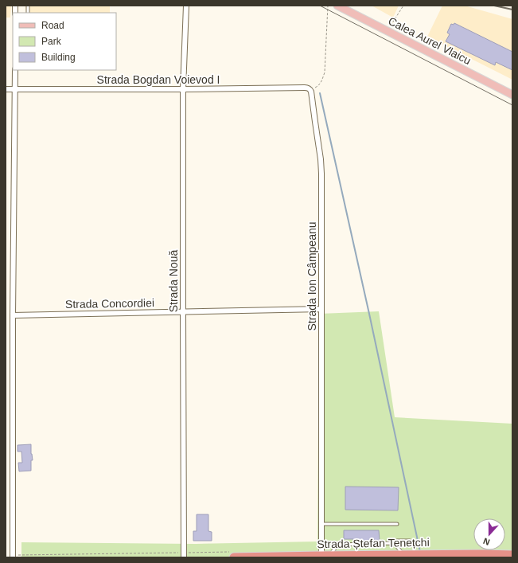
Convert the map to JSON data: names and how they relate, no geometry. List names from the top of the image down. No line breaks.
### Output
{"streets":{"highway":["Strada Ștefan Tenețchi"],"main road":["Calea Aurel Vlaicu"],"street":["Strada Bogdan Voievod I","Strada Ion Câmpeanu","Strada Nouă","Strada Concordiei"]},"crossings":[["Strada Bogdan Voievod I","Strada Ion Câmpeanu"],["Strada Bogdan Voievod I","Strada Nouă"],["Strada Ion Câmpeanu","Strada Concordiei"],["Strada Ion Câmpeanu","Strada Ștefan Tenețchi"],["Strada Nouă","Strada Concordiei"]],"legend":["Road","Park","Building"],"north":"bottom"}
